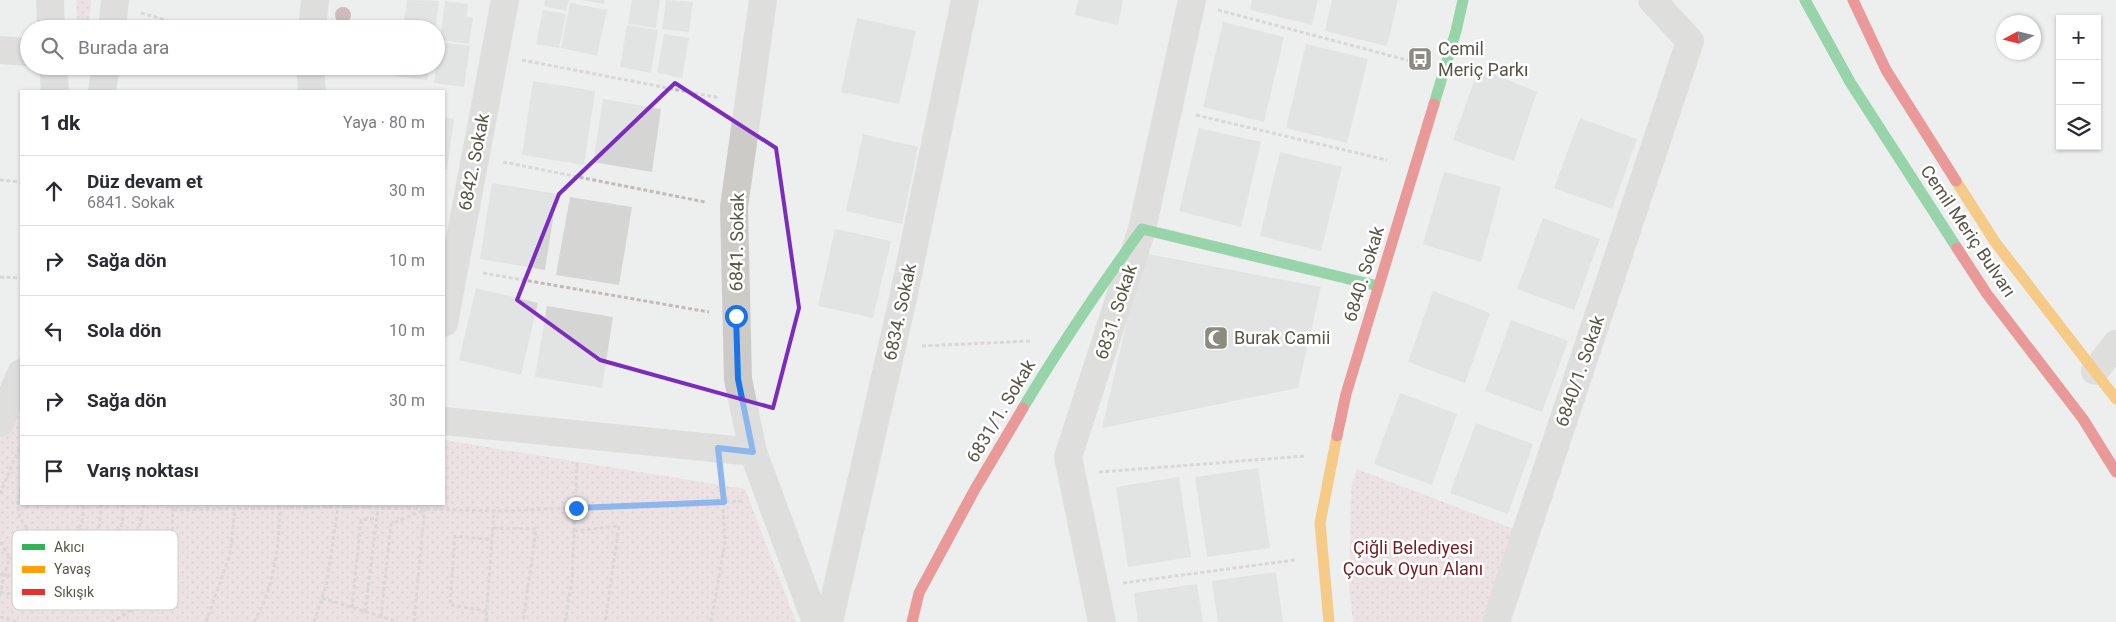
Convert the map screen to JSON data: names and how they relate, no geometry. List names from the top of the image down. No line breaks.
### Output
{"streets":{"street":["6842. Sokak","Cemil Meriç Bulvarı","6841. Sokak","6840. Sokak","6834. Sokak","6831. Sokak","6840/1. Sokak","6831/1. Sokak"]},"crossings":[["6831. Sokak","6831/1. Sokak"]],"parks":["Çiğli Belediyesi Çocuk Oyun Alanı"],"places":{"bus stop":["Cemil Meriç Parkı"],"mosque":["Burak Camii"]},"legend":["Akıcı","Yavaş","Sıkışık"],"north":"left","page":{"map_buttons":["+","−"],"search":"Burada ara","heading":["1 dk","Yaya · 80 m"],"list":[["Düz devam et","6841. Sokak","30 m"],["Sağa dön","10 m"],["Sola dön","10 m"],["Sağa dön","30 m"],"Varış noktası"]}}
